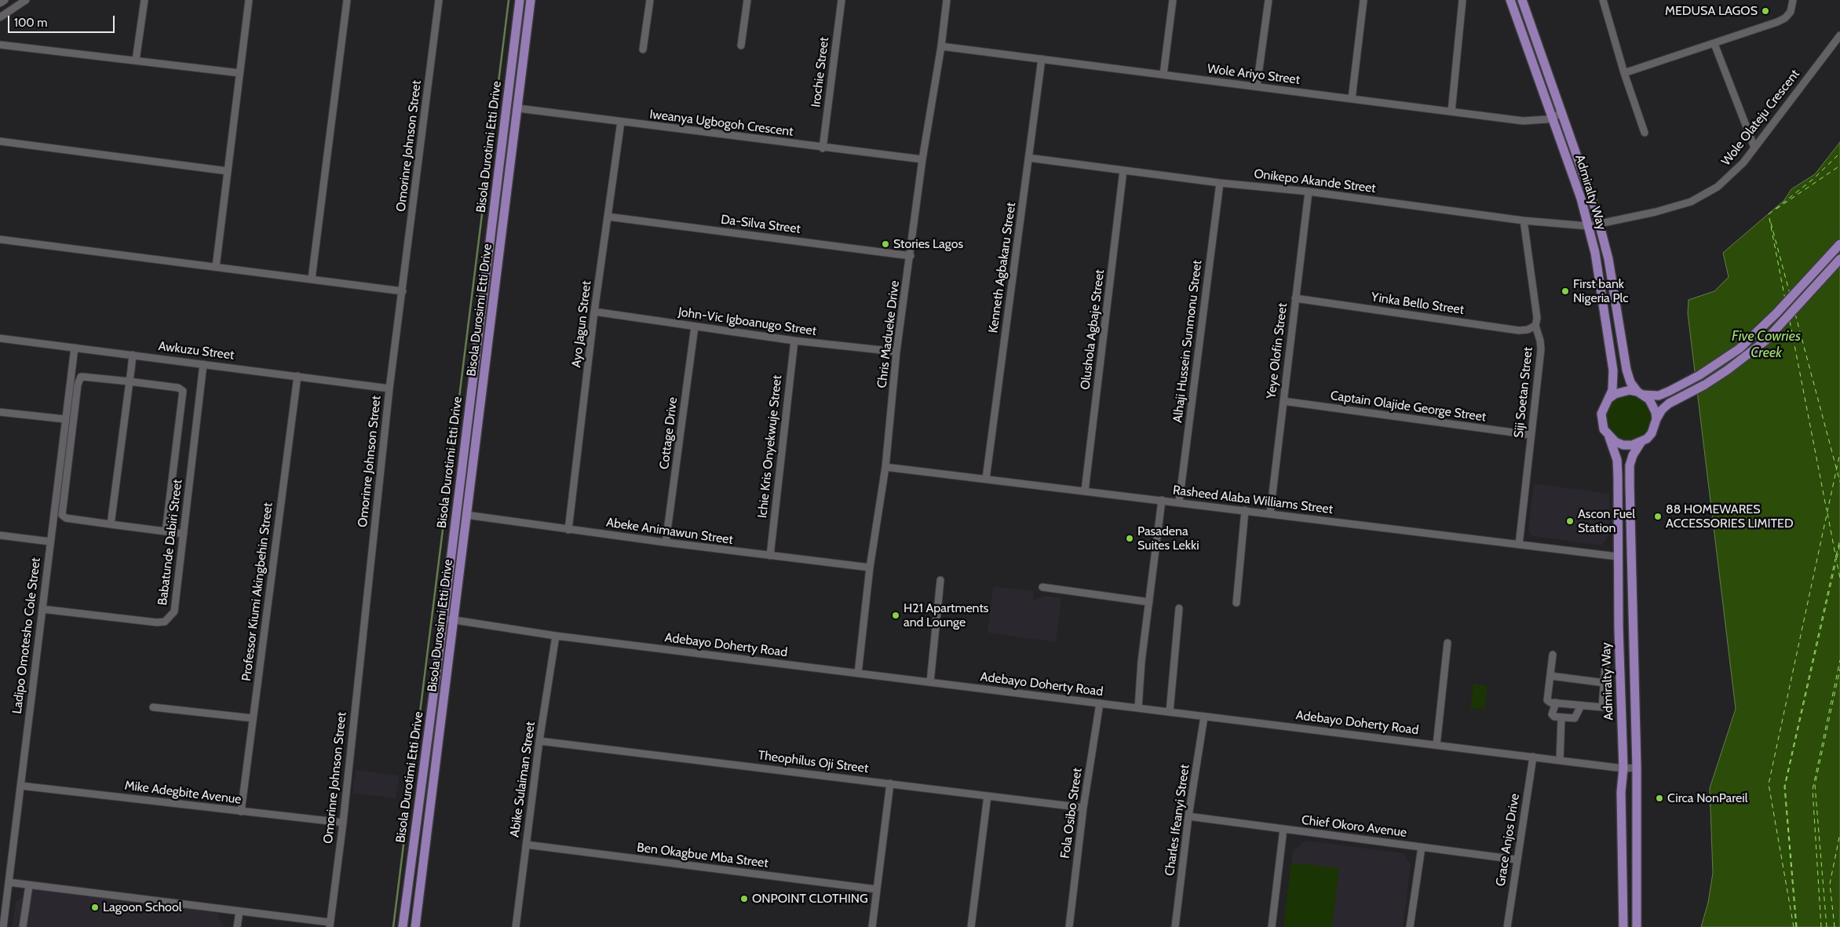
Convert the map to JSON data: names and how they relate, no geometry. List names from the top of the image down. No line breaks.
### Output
{"streets":{"main road":["Bisola Durotimi Etti Drive","Admiralty Way","Bisola Durosimi Etti Drive"],"street":["Irochie Street","Wole Ariyo Street","Wole Olateju Crescent","Iweanya Ugbogoh Crescent","Omorinre Johnson Street","Onikepo Akande Street","Da-Silva Street","Kenneth Agbakaru Street","Yinka Bello Street","John-Vic Igboanugo Street","Ayo Jagun Street","Olushola Agbaje Street","Chris Madueke Drive","Alhaji Hussein Sunmonu Street","Awkuzu Street","Yeye Olofin Street","Siji Soetan Street","Captain Olajide George Street","Cottage Drive","Ichie Kris Onyekwuje Street","Rasheed Alaba Williams Street","Abeke Animawun Street","Babatunde Dabiri Street","Professor Kiumi Akingbehin Street","Ladipo Omotesho Cole Street","Adebayo Doherty Road","Theophilus Oji Street","Abike Sulaiman Street","Mike Adegbite Avenue","Fola Osibo Street","Charles Ifeanyi Street","Chief Okoro Avenue","Grace Anjos Drive","Ben Okagbue Mba Street"]},"crossings":[["Irochie Street","Iweanya Ugbogoh Crescent"],["Wole Ariyo Street","Admiralty Way"],["Wole Ariyo Street","Kenneth Agbakaru Street"],["Wole Ariyo Street","Chris Madueke Drive"],["Wole Olateju Crescent","Onikepo Akande Street"],["Wole Olateju Crescent","Admiralty Way"],["Iweanya Ugbogoh Crescent","Bisola Durosimi Etti Drive"],["Iweanya Ugbogoh Crescent","Ayo Jagun Street"],["Iweanya Ugbogoh Crescent","Chris Madueke Drive"],["Omorinre Johnson Street","Awkuzu Street"],["Omorinre Johnson Street","Mike Adegbite Avenue"],["Bisola Durotimi Etti Drive","Adebayo Doherty Road"],["Onikepo Akande Street","Admiralty Way"],["Onikepo Akande Street","Kenneth Agbakaru Street"],["Onikepo Akande Street","Olushola Agbaje Street"],["Onikepo Akande Street","Alhaji Hussein Sunmonu Street"],["Onikepo Akande Street","Yeye Olofin Street"],["Onikepo Akande Street","Siji Soetan Street"],["Admiralty Way","Rasheed Alaba Williams Street"],["Admiralty Way","Adebayo Doherty Road"],["Da-Silva Street","Ayo Jagun Street"],["Da-Silva Street","Chris Madueke Drive"],["Kenneth Agbakaru Street","Rasheed Alaba Williams Street"],["Yinka Bello Street","Yeye Olofin Street"],["Yinka Bello Street","Siji Soetan Street"],["Bisola Durosimi Etti Drive","Abeke Animawun Street"],["Bisola Durosimi Etti Drive","Adebayo Doherty Road"],["John-Vic Igboanugo Street","Ayo Jagun Street"],["John-Vic Igboanugo Street","Chris Madueke Drive"],["John-Vic Igboanugo Street","Cottage Drive"],["John-Vic Igboanugo Street","Ichie Kris Onyekwuje Street"],["Ayo Jagun Street","Abeke Animawun Street"],["Olushola Agbaje Street","Rasheed Alaba Williams Street"],["Chris Madueke Drive","Rasheed Alaba Williams Street"],["Chris Madueke Drive","Abeke Animawun Street"],["Chris Madueke Drive","Adebayo Doherty Road"],["Alhaji Hussein Sunmonu Street","Rasheed Alaba Williams Street"],["Awkuzu Street","Babatunde Dabiri Street"],["Awkuzu Street","Professor Kiumi Akingbehin Street"],["Awkuzu Street","Ladipo Omotesho Cole Street"],["Yeye Olofin Street","Captain Olajide George Street"],["Yeye Olofin Street","Rasheed Alaba Williams Street"],["Siji Soetan Street","Captain Olajide George Street"],["Siji Soetan Street","Rasheed Alaba Williams Street"],["Cottage Drive","Abeke Animawun Street"],["Ichie Kris Onyekwuje Street","Abeke Animawun Street"],["Babatunde Dabiri Street","Ladipo Omotesho Cole Street"],["Professor Kiumi Akingbehin Street","Mike Adegbite Avenue"],["Ladipo Omotesho Cole Street","Mike Adegbite Avenue"],["Adebayo Doherty Road","Abike Sulaiman Street"],["Adebayo Doherty Road","Fola Osibo Street"],["Adebayo Doherty Road","Charles Ifeanyi Street"],["Adebayo Doherty Road","Grace Anjos Drive"],["Theophilus Oji Street","Abike Sulaiman Street"],["Theophilus Oji Street","Fola Osibo Street"],["Abike Sulaiman Street","Ben Okagbue Mba Street"],["Charles Ifeanyi Street","Chief Okoro Avenue"],["Chief Okoro Avenue","Grace Anjos Drive"]],"water":["Five Cowries Creek"],"places":["MEDUSA LAGOS","Stories Lagos","First bank Nigeria Plc","88 HOMEWARES ACCESSORIES LIMITED","Ascon Fuel Station","Pasadena Suites Lekki","H21 Apartments and Lounge","Circa NonPareil","ONPOINT CLOTHING","Lagoon School"],"scale_bar":"100 m"}
